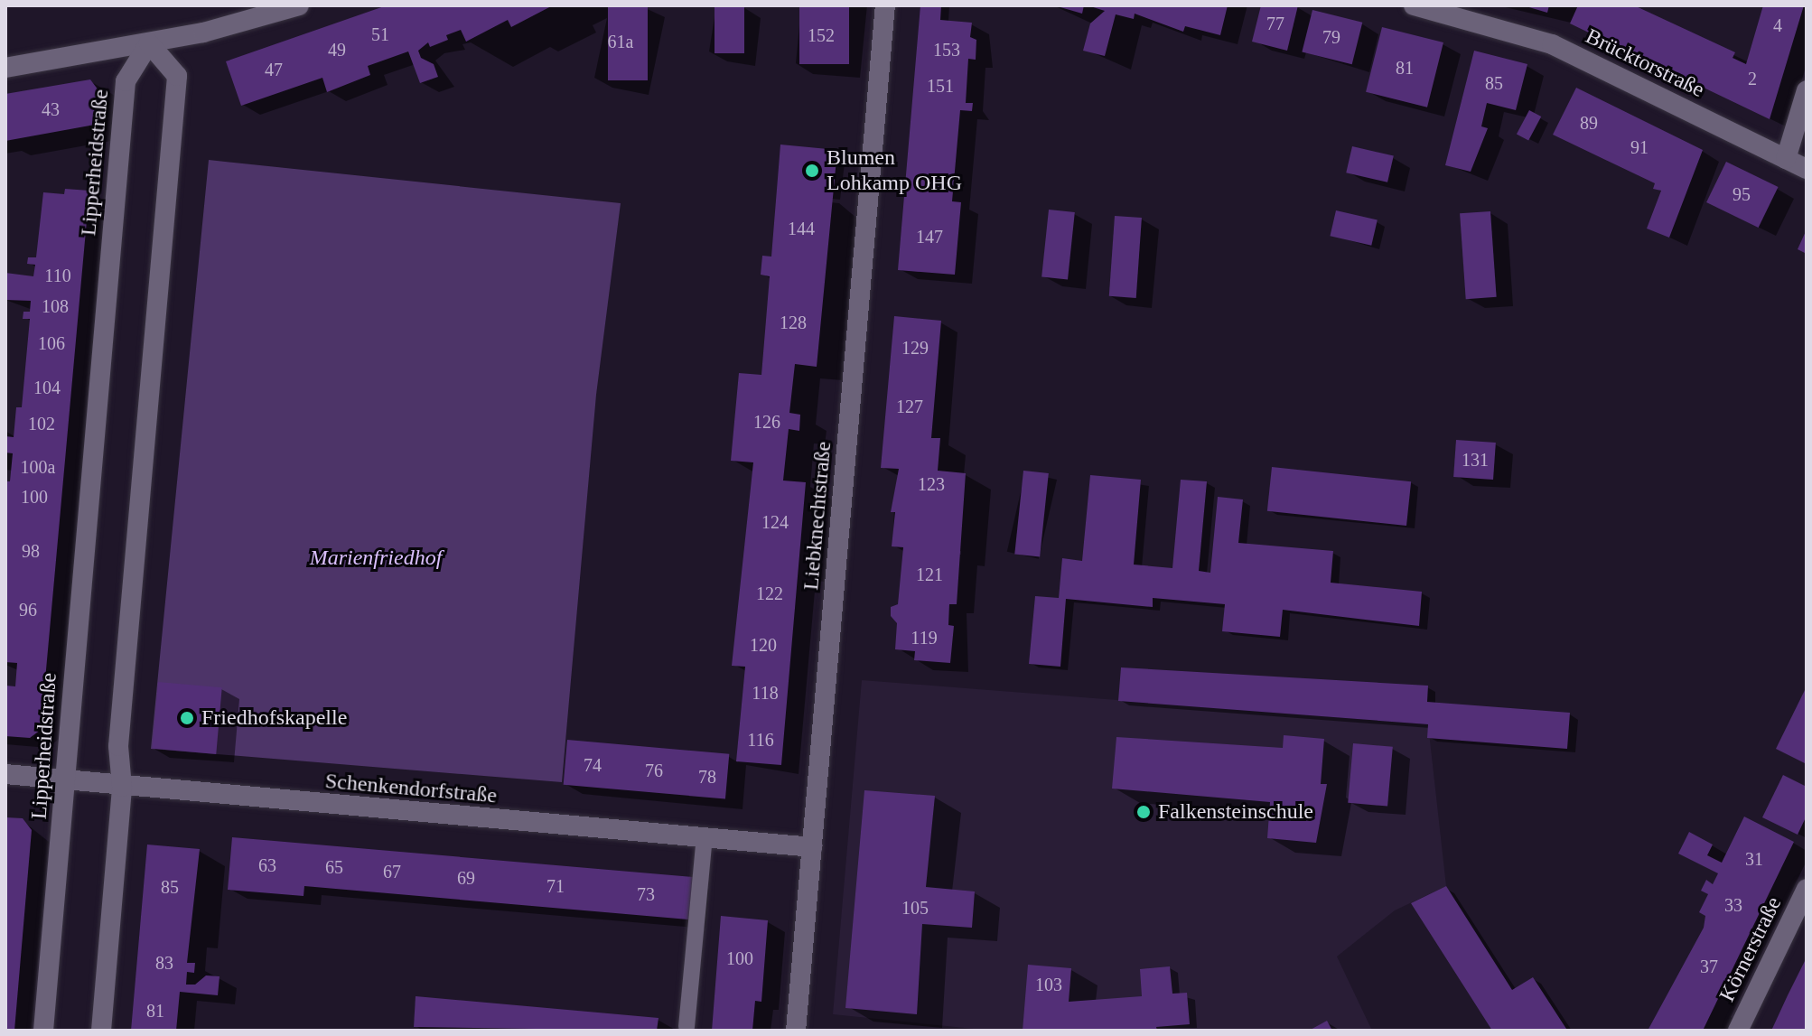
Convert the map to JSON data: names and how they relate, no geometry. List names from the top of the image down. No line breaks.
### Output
{"streets":{"street":["Brücktorstraße","Lipperheidstraße","Liebknechtstraße","Schenkendorfstraße","Körnerstraße"]},"crossings":[["Lipperheidstraße","Schenkendorfstraße"],["Liebknechtstraße","Schenkendorfstraße"]],"parks":["Marienfriedhof"],"places":["Blumen Lohkamp OHG","Friedhofskapelle","Falkensteinschule"],"house_numbers":["77","4","51","152","79","61a","49","153","81","47","2","85","151","43","89","91","95","144","147","110","108","128","106","129","104","127","126","102","131","100a","123","100","124","98","121","122","96","119","120","118","116","74","76","78","31","63","65","67","69","71","85","73","33","105","100","83","37","103","81"]}
